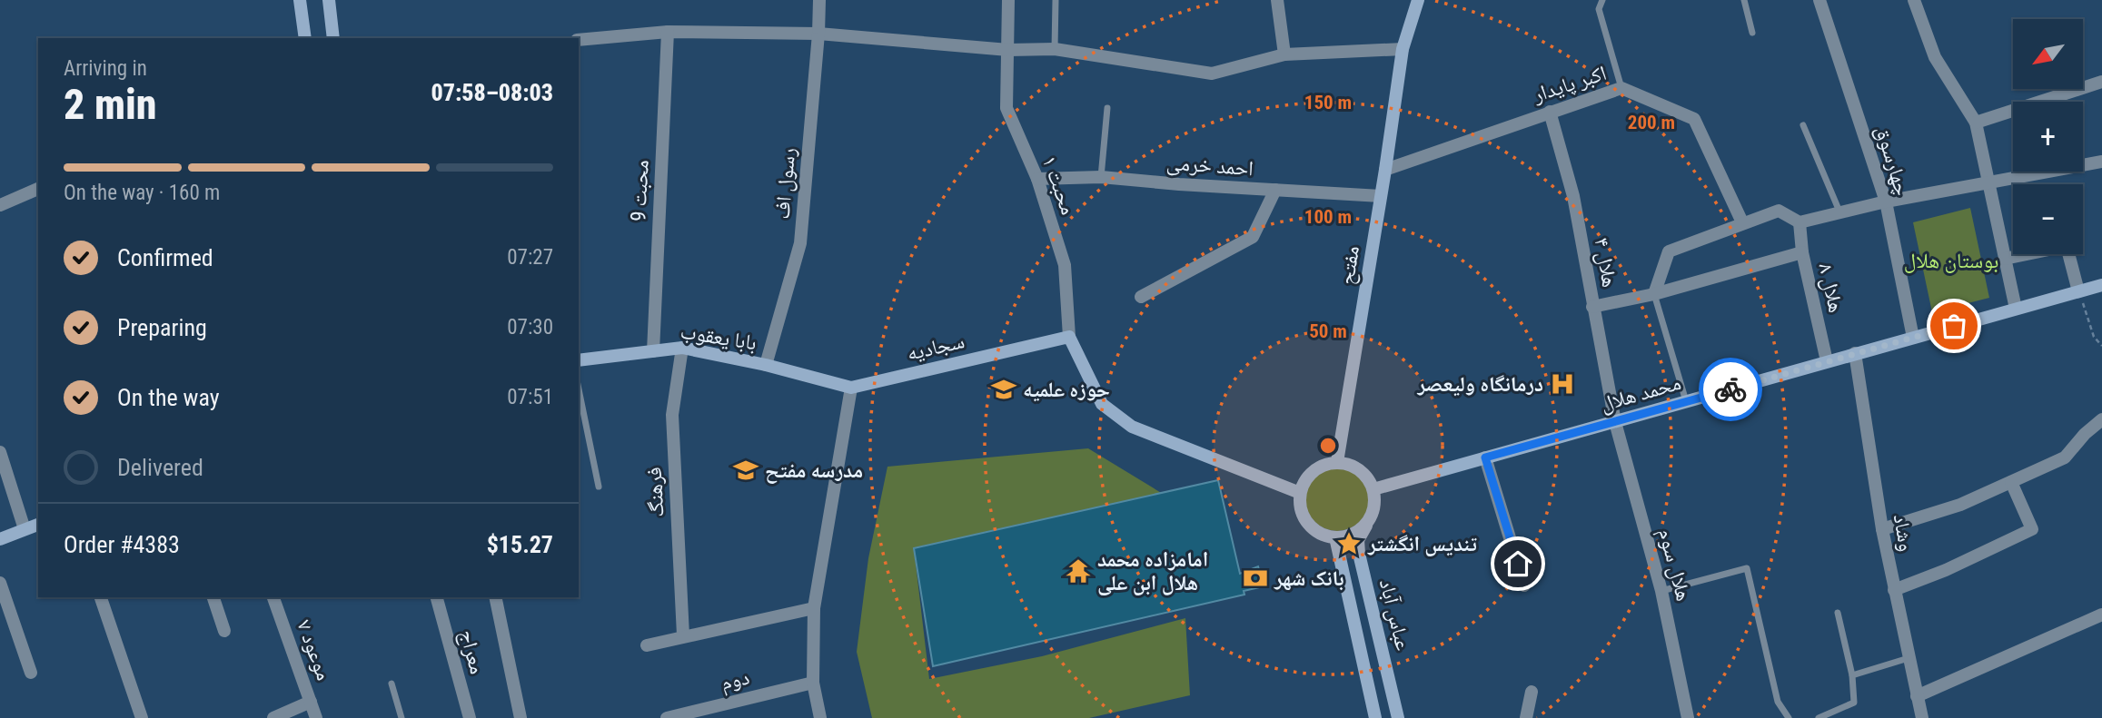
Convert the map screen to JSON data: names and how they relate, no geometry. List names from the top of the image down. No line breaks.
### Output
{"streets":{"main road":["مفتح","بابا یعقوب","سجادیه","محمد هلال","عباس آباد"],"street":["اکبر پایدار","چهارسوق","احمد خرمی","رسول اف","محبت ۱","محبت 9","هلال ۴","هلال ۸","فرهنگ","وشاد","هلال سوم","موعود ۷","معراج","دوم"]},"crossings":[["اکبر پایدار","هلال ۴"],["اکبر پایدار","مفتح"],["چهارسوق","محمد هلال"],["احمد خرمی","محبت ۱"],["احمد خرمی","مفتح"],["رسول اف","بابا یعقوب"],["محبت ۱","سجادیه"],["محبت 9","بابا یعقوب"],["هلال ۴","محمد هلال"],["هلال ۴","هلال سوم"],["مفتح","محمد هلال"],["مفتح","عباس آباد"],["هلال ۸","محمد هلال"],["بابا یعقوب","سجادیه"],["بابا یعقوب","فرهنگ"],["محمد هلال","وشاد"],["محمد هلال","هلال سوم"],["محمد هلال","عباس آباد"]],"parks":["بوستان هلال"],"places":{"hospital":["درمانگاه ولیعصر"],"school or university":["حوزه علمیه","مدرسه مفتح"],"place":["تندیس انگشتر"],"temple":["امامزاده محمد هلال ابن علی"],"bank":["بانک شهر"]},"north":"bottom left","page":{"map_buttons":["+","−"],"heading":["2 min","Arriving in","07:58–08:03"],"panel":["Order #4383","$15.27"],"bar":"On the way · 160 m","list":[["Confirmed","07:27"],["Preparing","07:30"],["On the way","07:51"],"Delivered"]},"rings":["150 m","200 m","100 m","50 m"]}
